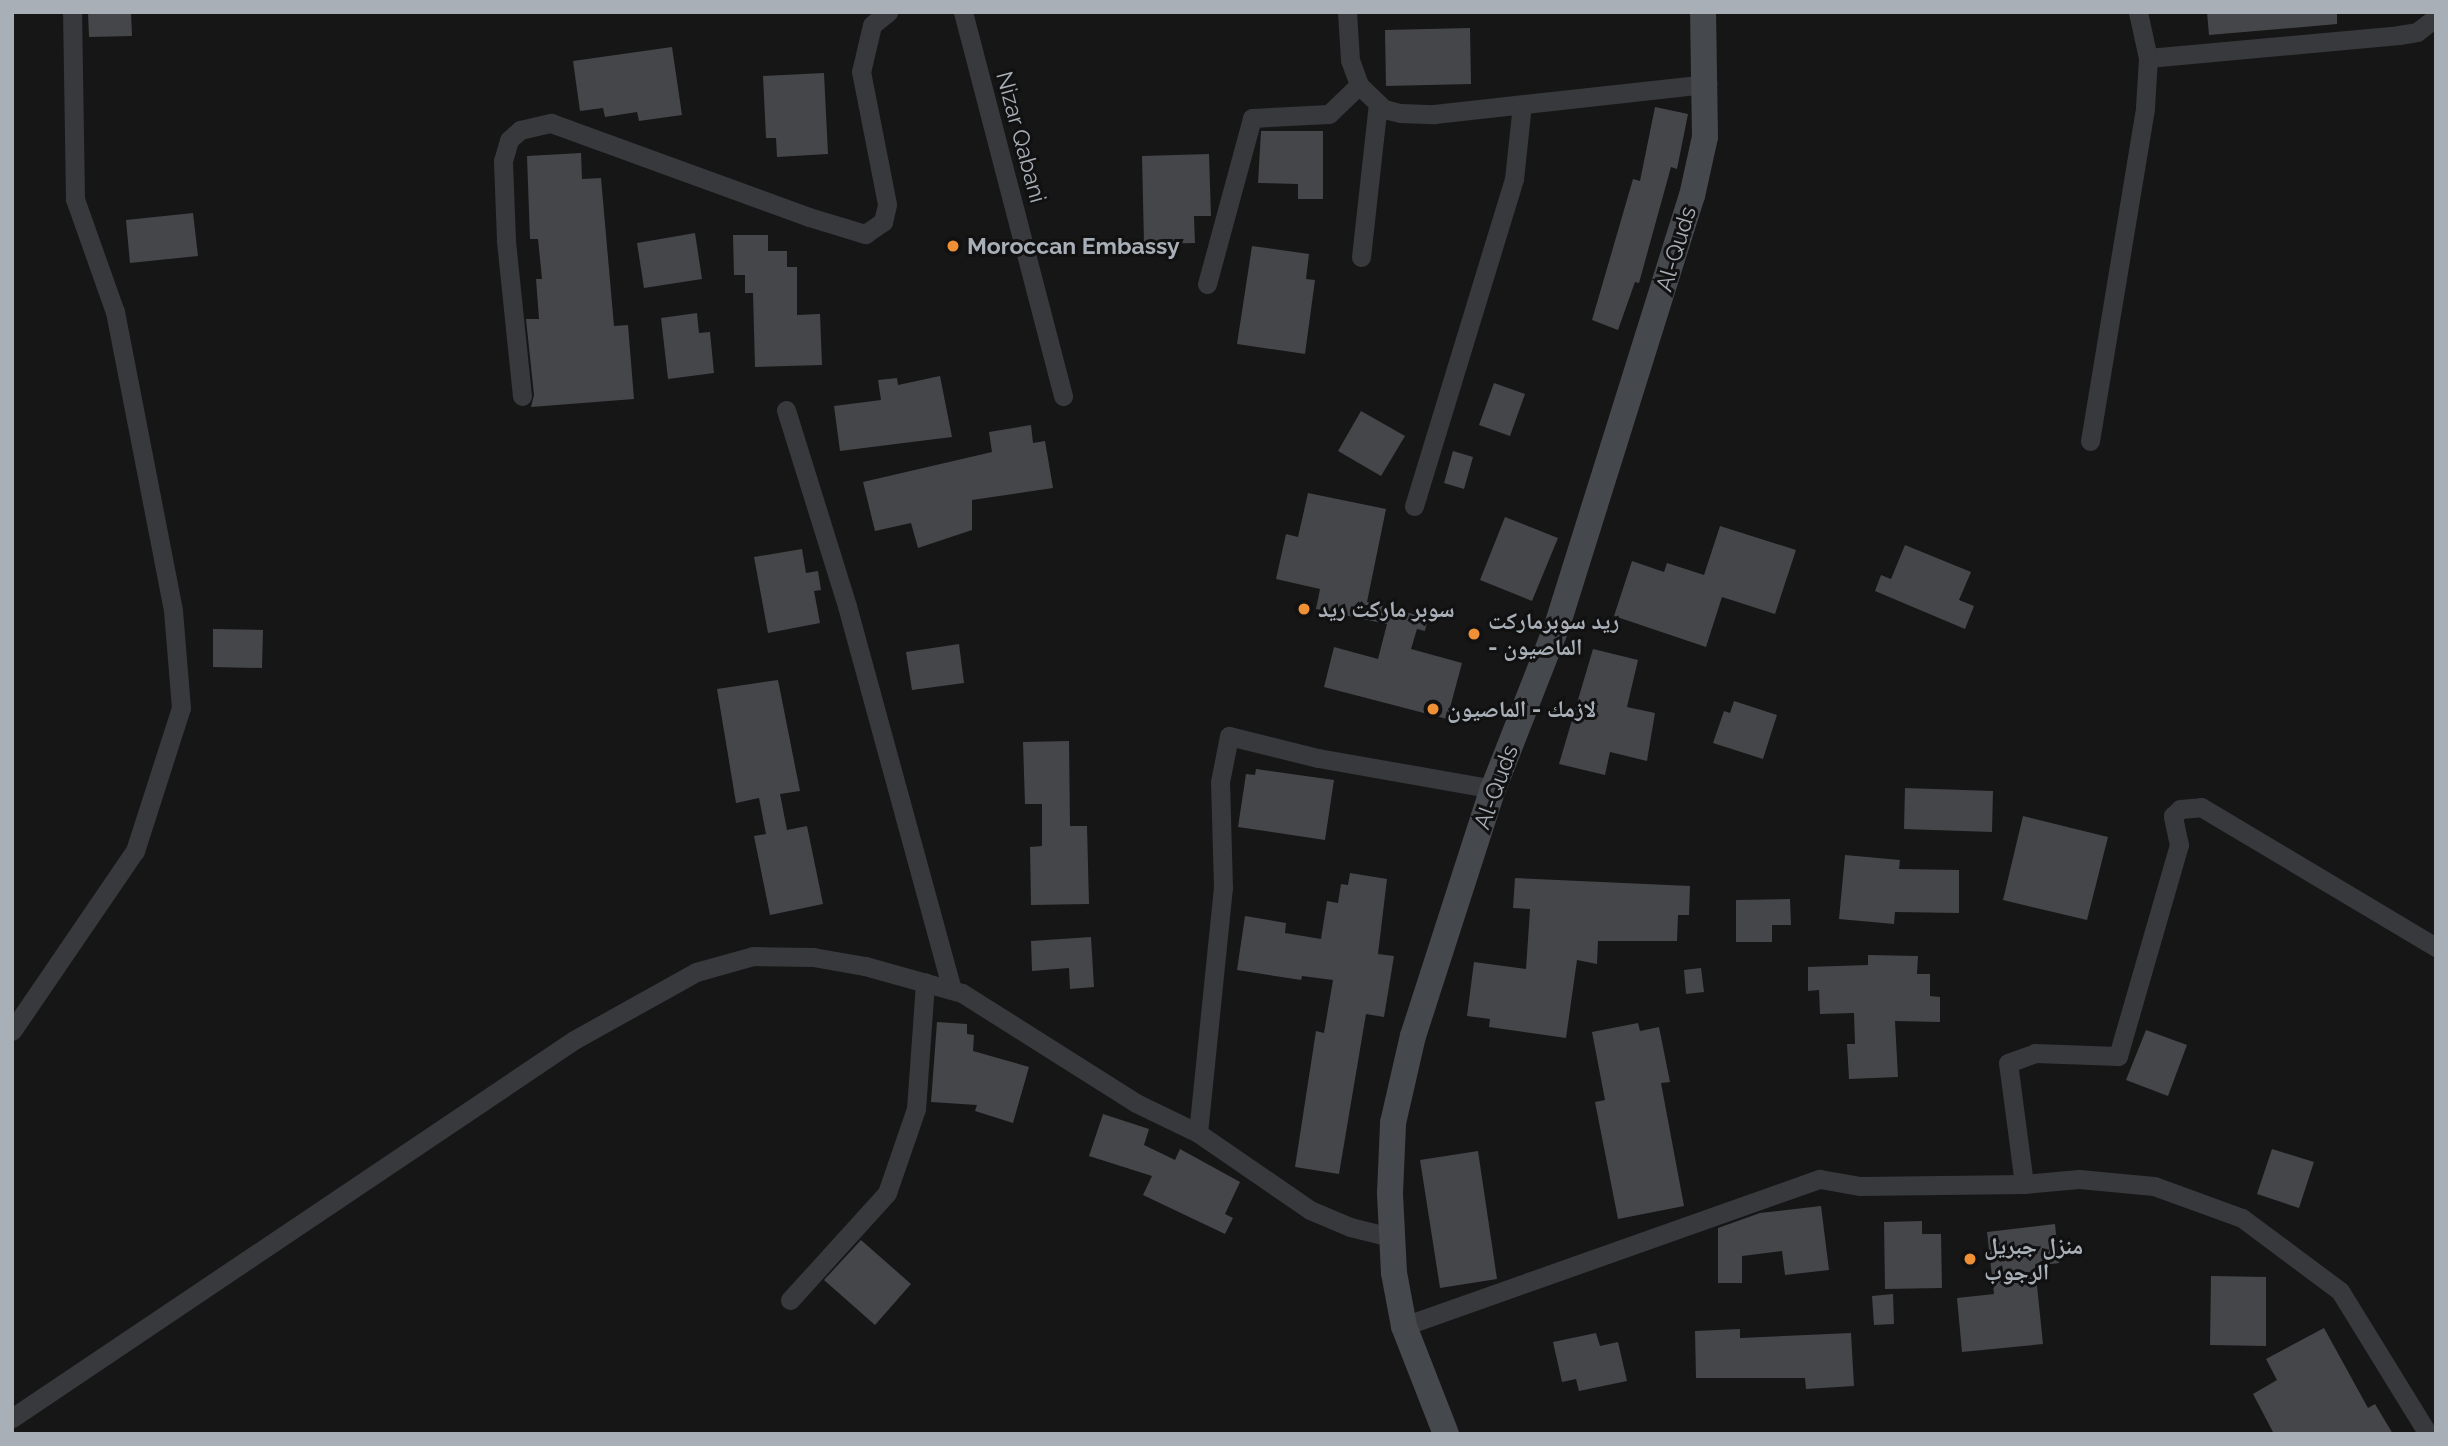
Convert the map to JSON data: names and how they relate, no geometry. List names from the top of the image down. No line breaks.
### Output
{"streets":{"street":["Nizar Qabani","Al-Quds"]},"places":["Moroccan Embassy","سوبر ماركت ريد","ريد سوبرماركت - الماصيون","لازمك - الماصيون","منزل جبريل الرجوب"]}
